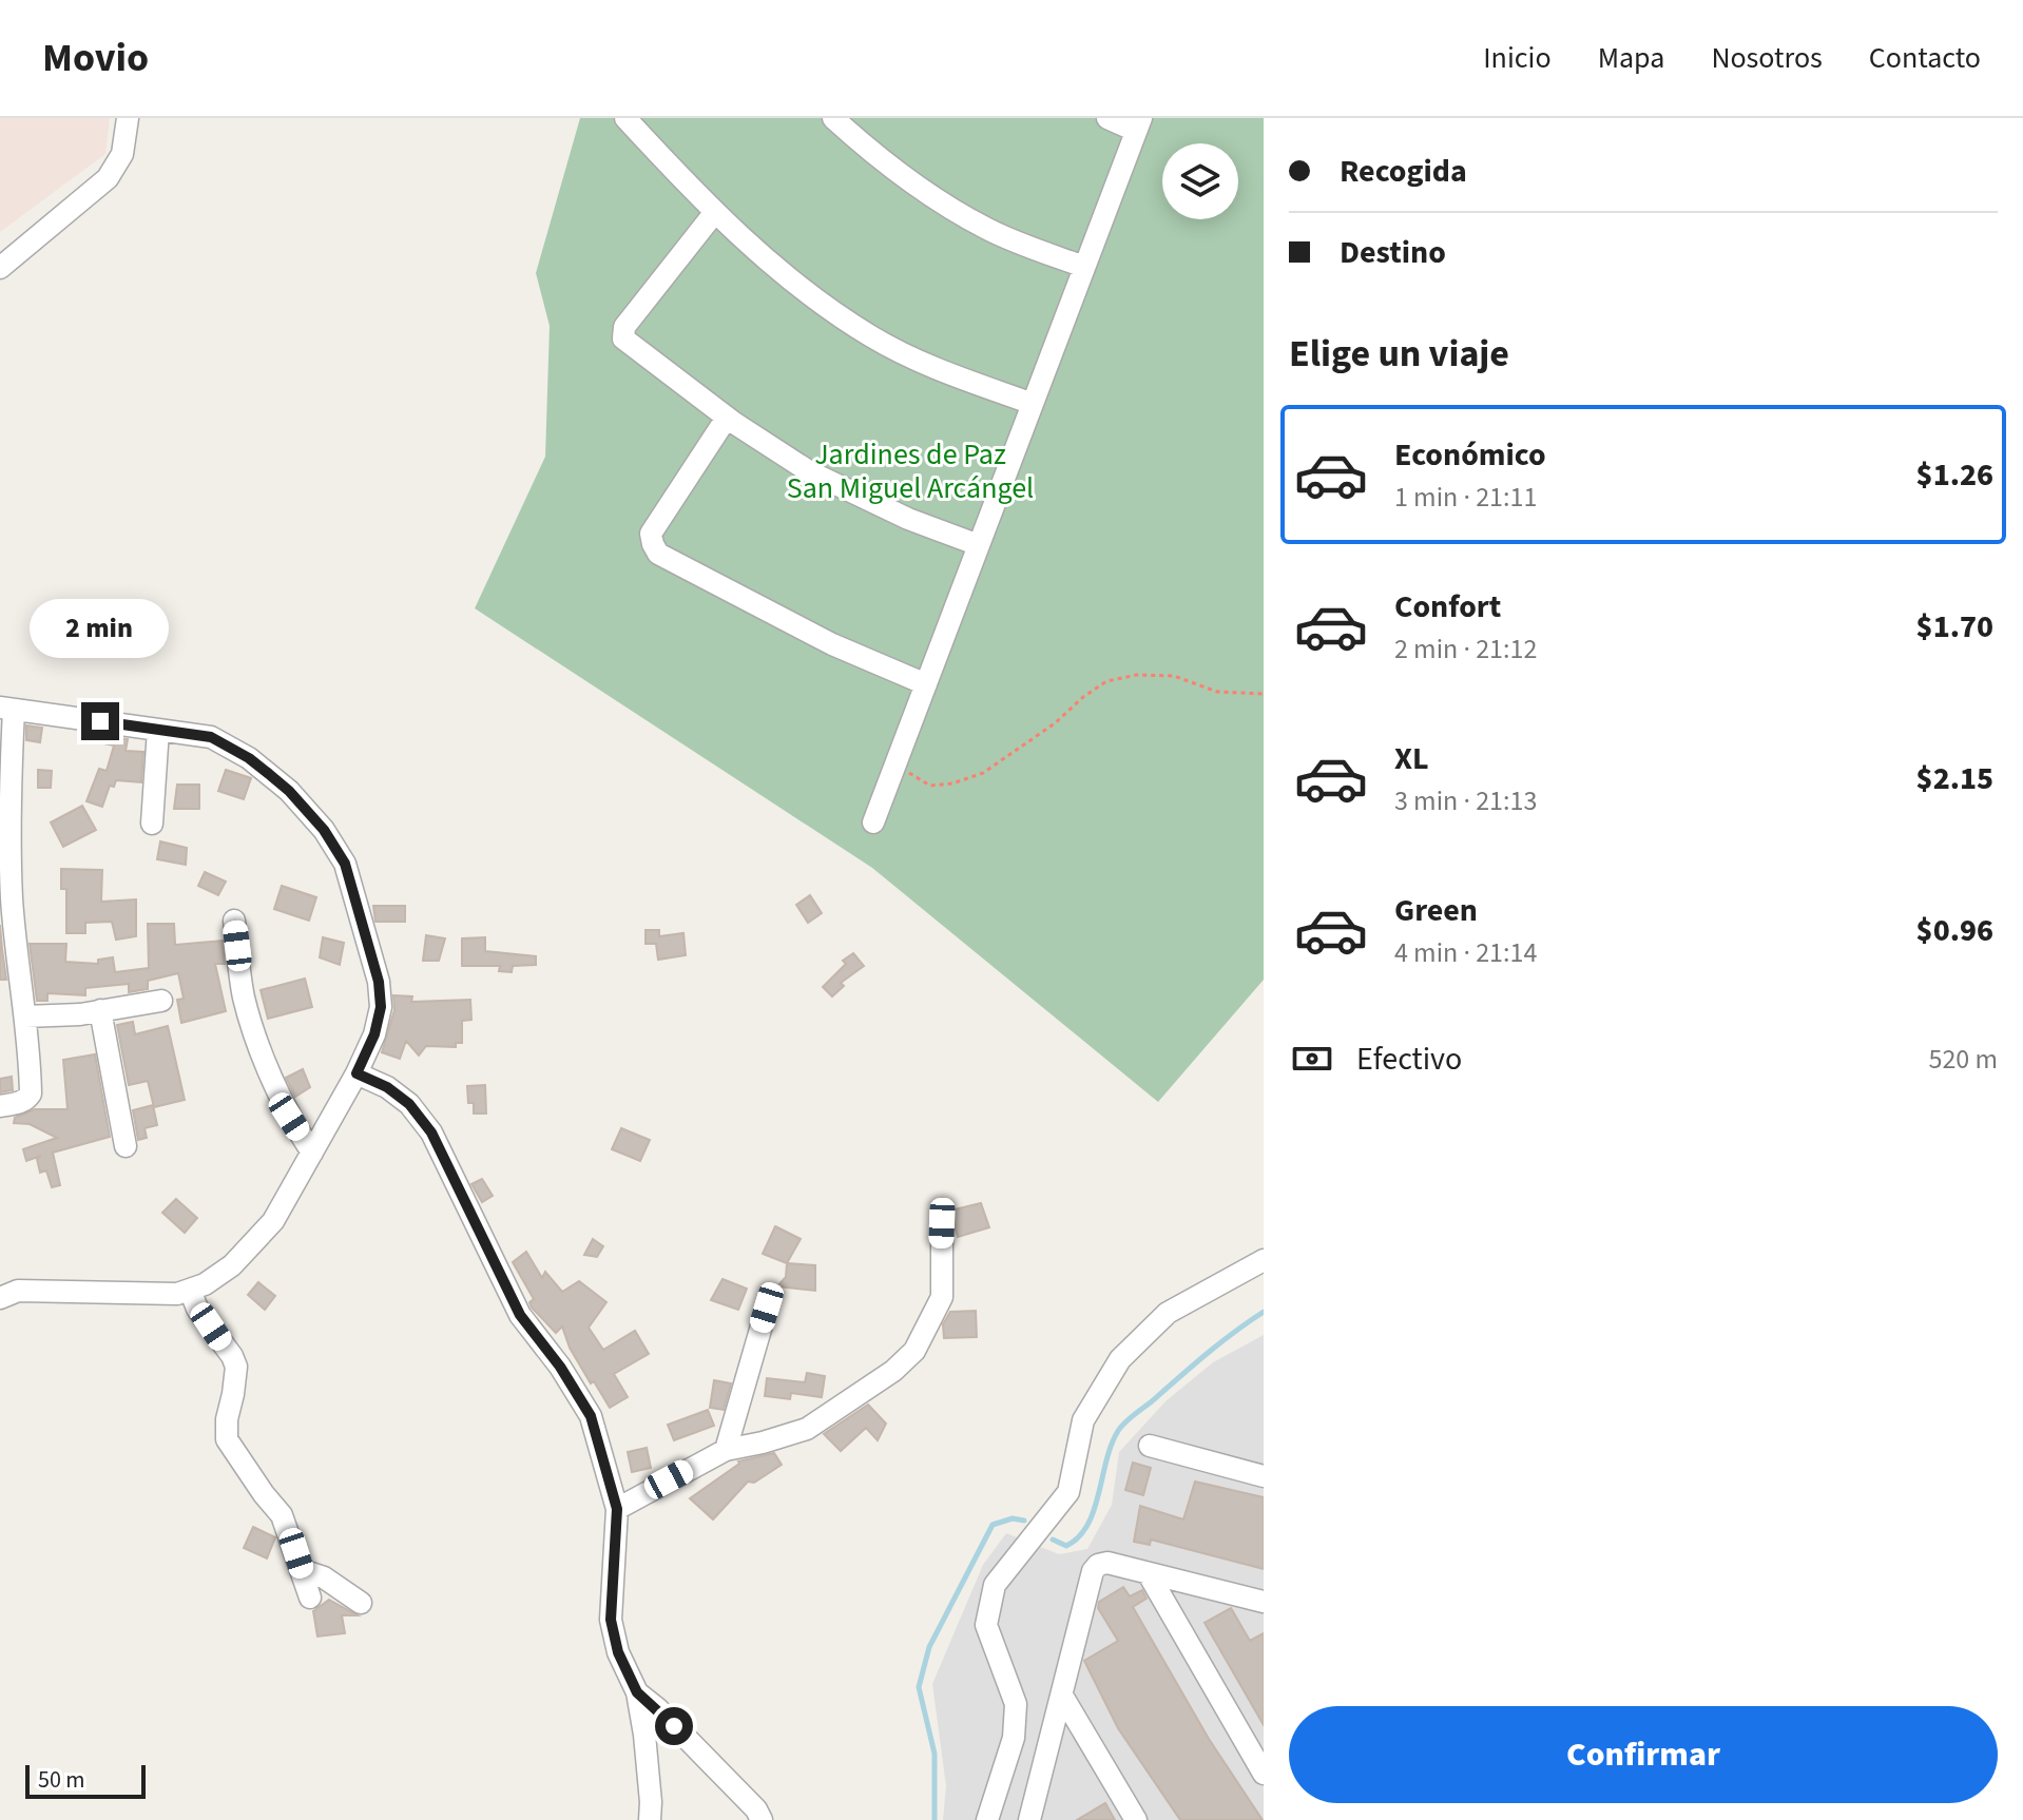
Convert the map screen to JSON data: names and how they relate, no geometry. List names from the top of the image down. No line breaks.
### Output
{"parks":["Jardines de Paz San Miguel Arcángel"],"scale_bar":"50 m","page":{"header":"Movio","nav":["Inicio","Mapa","Nosotros","Contacto"],"banner":["Recogida","Destino"],"heading":"Elige un viaje","list":[{"name":"Económico","note":"1 min · 21:11","value":"$1.26"},{"name":"Confort","note":"2 min · 21:12","value":"$1.70"},{"name":"XL","note":"3 min · 21:13","value":"$2.15"},{"name":"Green","note":"4 min · 21:14","value":"$0.96"}],"bubble":"2 min","pay":["Efectivo","520 m"],"buttons":"Confirmar","scale":"50 m"}}
